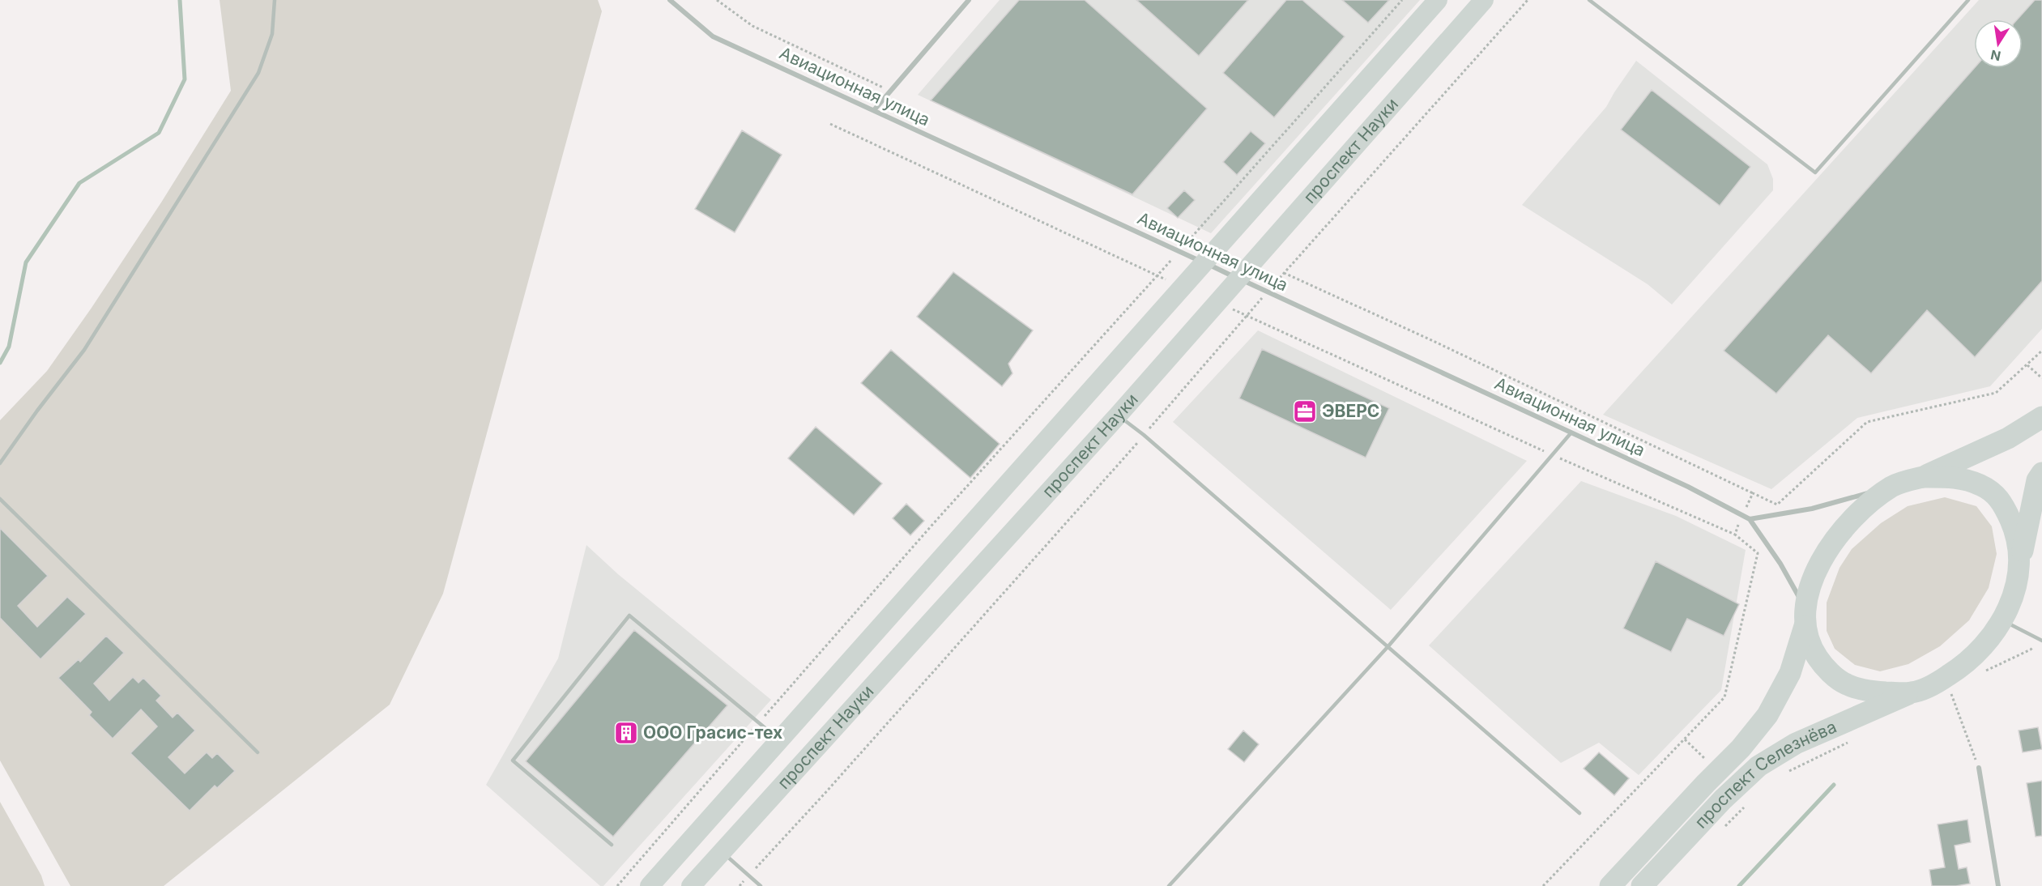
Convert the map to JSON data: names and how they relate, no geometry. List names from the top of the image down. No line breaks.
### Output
{"streets":{"main road":["проспект Селезнёва"],"street":["Авиационная улица","проспект Науки"]},"crossings":[["Авиационная улица","проспект Науки"]],"places":{"office":["ЭВЕРС"],"building":["ООО Грасис-тех"]},"north":"bottom"}
